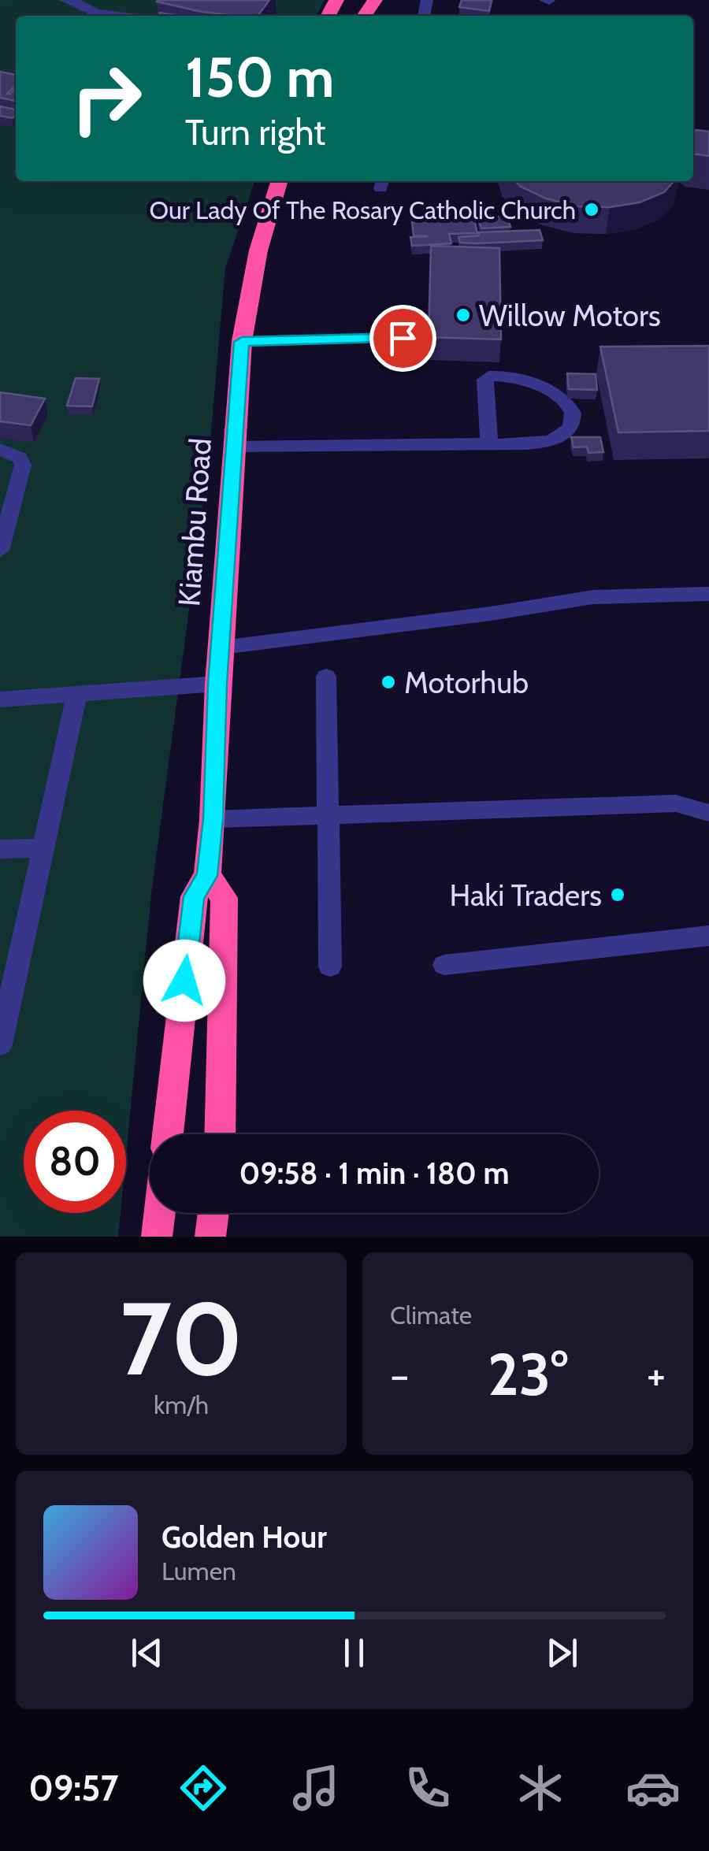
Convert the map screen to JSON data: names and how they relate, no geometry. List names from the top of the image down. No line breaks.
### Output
{"streets":{"highway":["Kiambu Road"]},"places":["Our Lady Of The Rosary Catholic Church","Willow Motors","Motorhub","Haki Traders"],"page":{"turn":["150 m","Turn right"],"limit":"80","trip":"09:58 · 1 min · 180 m","tile":[["70","km/h"],"Climate"],"heat":["−","23°","+"],"song":["Golden Hour","Lumen"],"tabs":"09:57"}}
